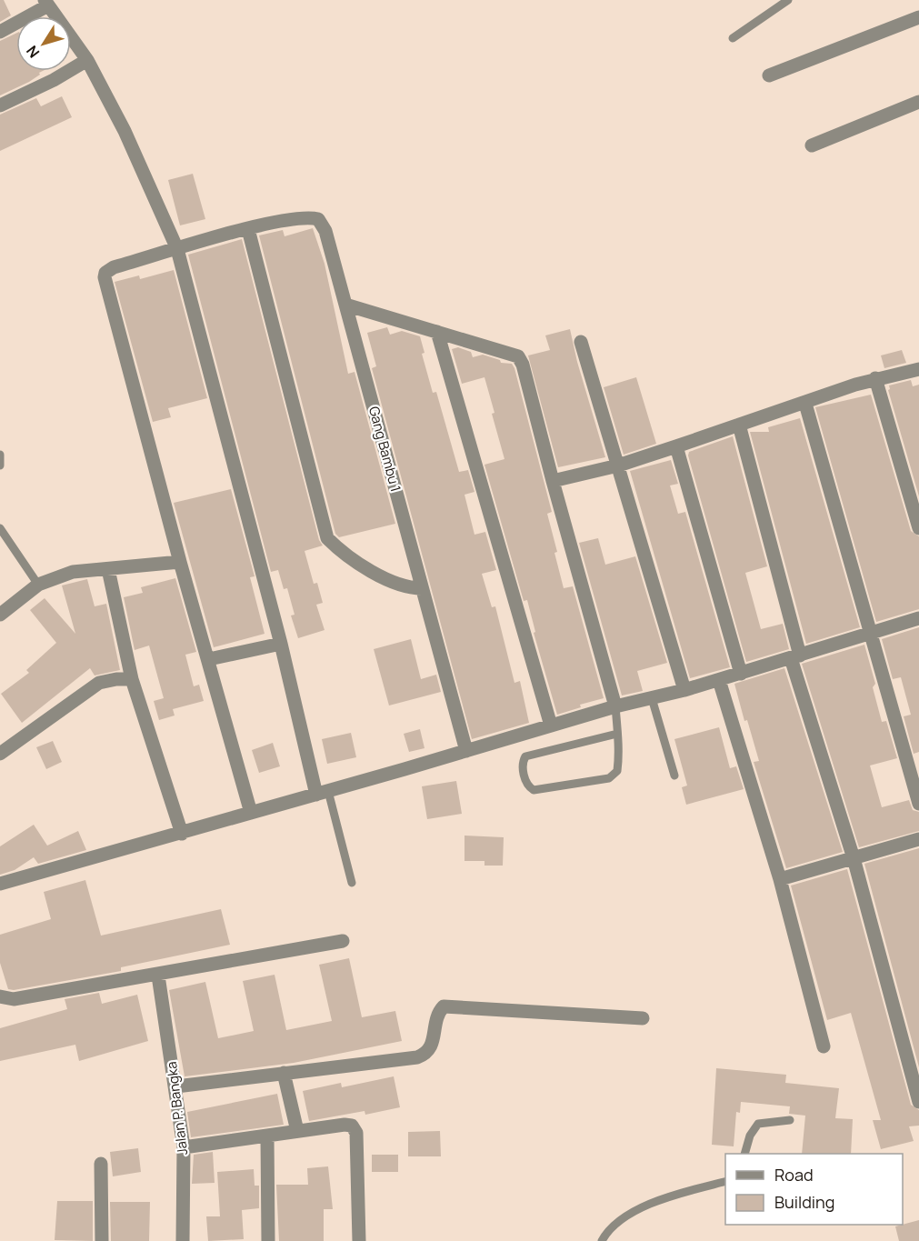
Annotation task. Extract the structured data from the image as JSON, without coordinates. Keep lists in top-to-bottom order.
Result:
{
  "streets": {
    "street": ["Gang Bambu 1", "Jalan P. Bangka"]
  },
  "legend": ["Road", "Building"],
  "north": "bottom left"
}
